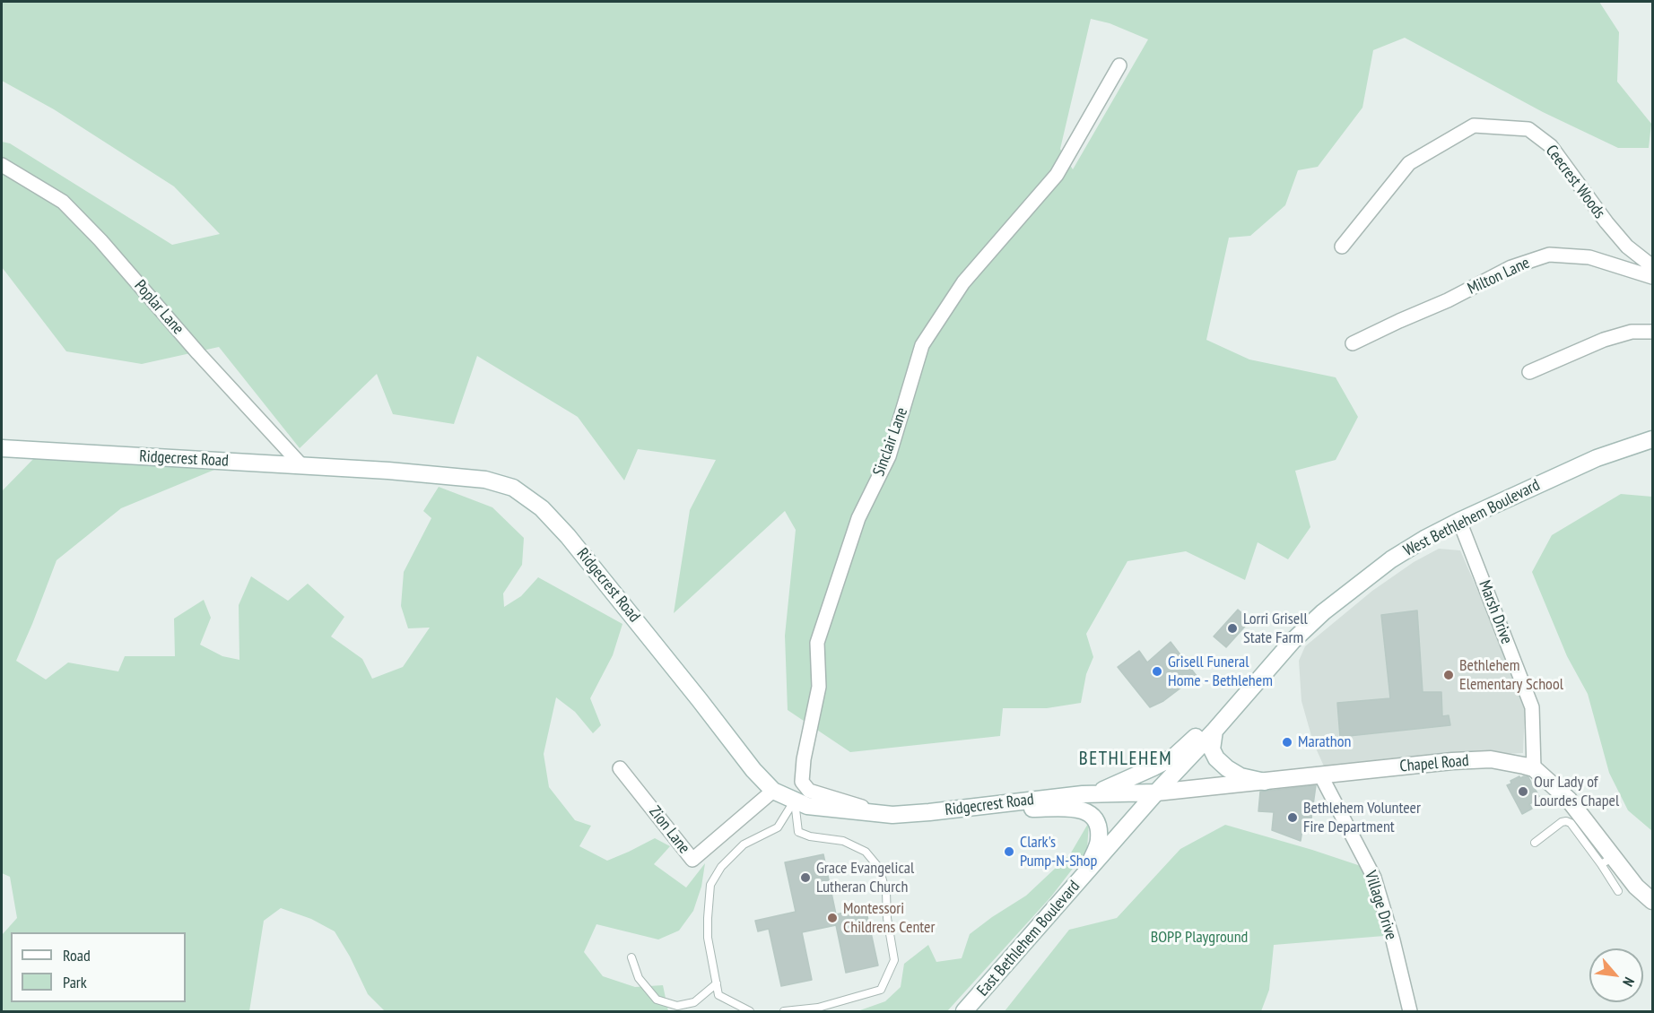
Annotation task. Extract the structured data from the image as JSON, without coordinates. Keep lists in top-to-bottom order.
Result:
{
  "streets": {
    "main road": [
      "Ridgecrest Road",
      "West Bethlehem Boulevard",
      "Chapel Road",
      "East Bethlehem Boulevard"
    ],
    "street": [
      "Ceecrest Woods",
      "Milton Lane",
      "Poplar Lane",
      "Sinclair Lane",
      "Marsh Drive",
      "Zion Lane",
      "Village Drive"
    ]
  },
  "crossings": [
    ["Poplar Lane", "Ridgecrest Road"],
    ["Sinclair Lane", "Ridgecrest Road"],
    ["Ridgecrest Road", "West Bethlehem Boulevard"],
    ["Ridgecrest Road", "Chapel Road"],
    ["Ridgecrest Road", "Zion Lane"],
    ["Ridgecrest Road", "East Bethlehem Boulevard"],
    ["West Bethlehem Boulevard", "Marsh Drive"],
    ["West Bethlehem Boulevard", "Chapel Road"],
    ["West Bethlehem Boulevard", "East Bethlehem Boulevard"],
    ["Marsh Drive", "Chapel Road"],
    ["Chapel Road", "Village Drive"],
    ["Chapel Road", "East Bethlehem Boulevard"]
  ],
  "districts": ["BETHLEHEM"],
  "parks": ["BOPP Playground"],
  "places": [
    "Lorri Grisell State Farm",
    "Grisell Funeral Home - Bethlehem",
    "Bethlehem Elementary School",
    "Marathon",
    "Our Lady of Lourdes Chapel",
    "Bethlehem Volunteer Fire Department",
    "Clark's Pump-N-Shop",
    "Grace Evangelical Lutheran Church",
    "Montessori Childrens Center"
  ],
  "legend": ["Road", "Park"],
  "north": "bottom right"
}
